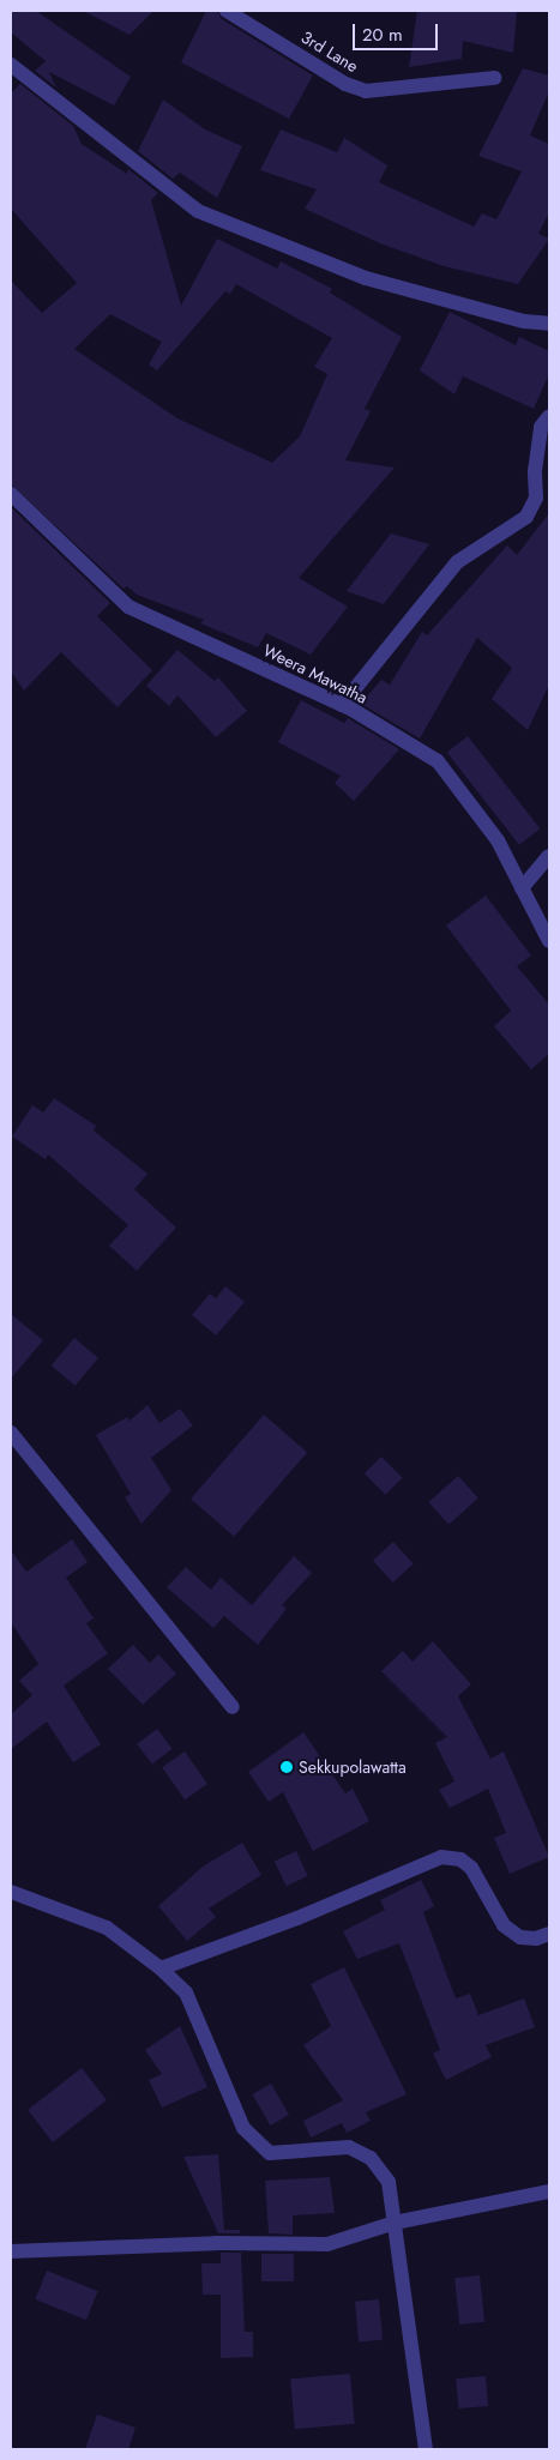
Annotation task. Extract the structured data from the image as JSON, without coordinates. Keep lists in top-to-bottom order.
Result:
{
  "streets": {
    "street": ["3rd Lane", "Weera Mawatha"]
  },
  "places": ["Sekkupolawatta"],
  "scale_bar": "20 m"
}
